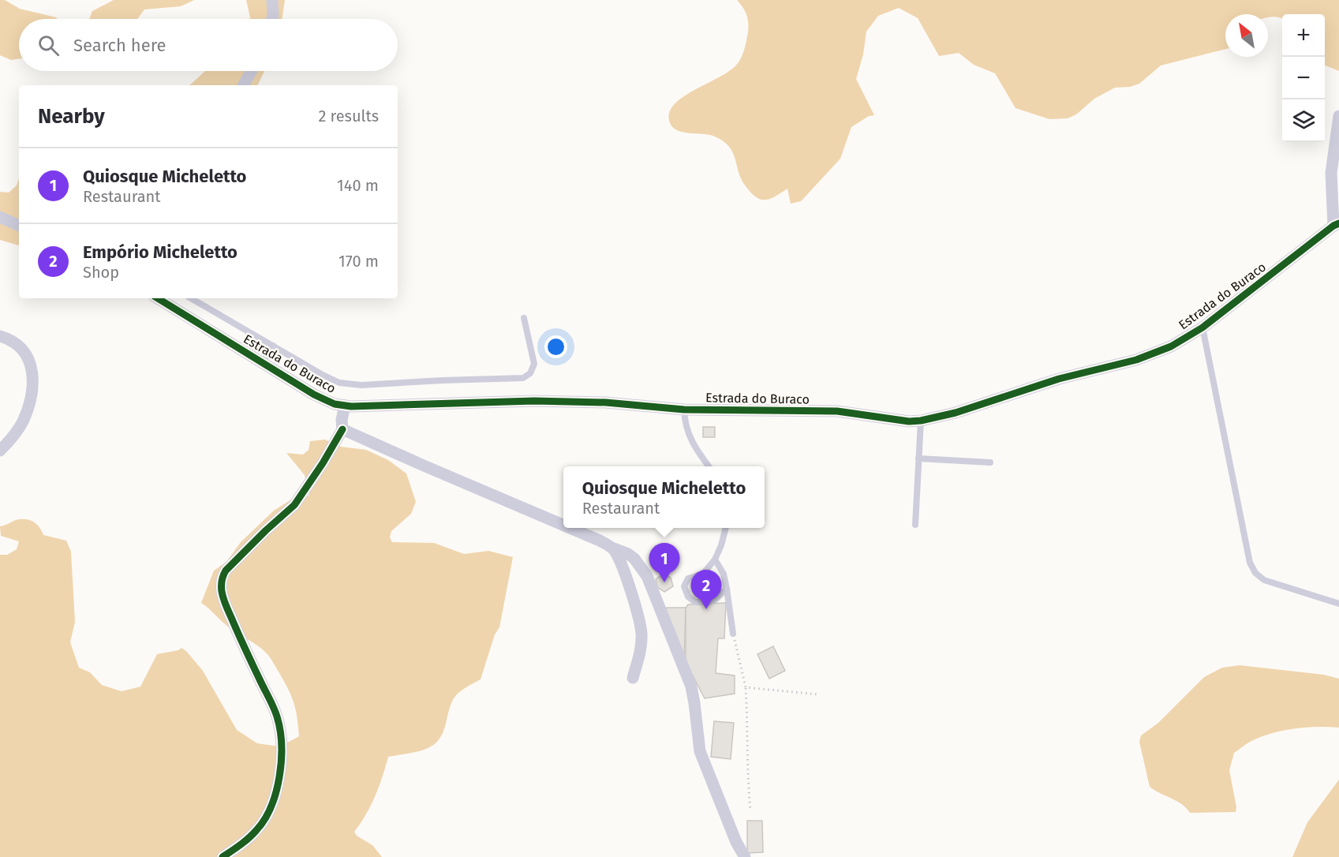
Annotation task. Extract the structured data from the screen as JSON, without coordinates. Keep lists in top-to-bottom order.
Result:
{
  "streets": {
    "street": ["Estrada do Buraco"]
  },
  "north": "top left",
  "page": {
    "map_buttons": ["+", "−"],
    "search": "Search here",
    "heading": ["Nearby", "2 results"],
    "list": [
      {
        "mark": "1",
        "name": "Quiosque Micheletto",
        "note": "Restaurant",
        "value": "140 m"
      },
      {
        "mark": "2",
        "name": "Empório Micheletto",
        "note": "Shop",
        "value": "170 m"
      }
    ],
    "popup": ["Quiosque Micheletto", "Restaurant"],
    "pins": ["1", "2"]
  }
}
